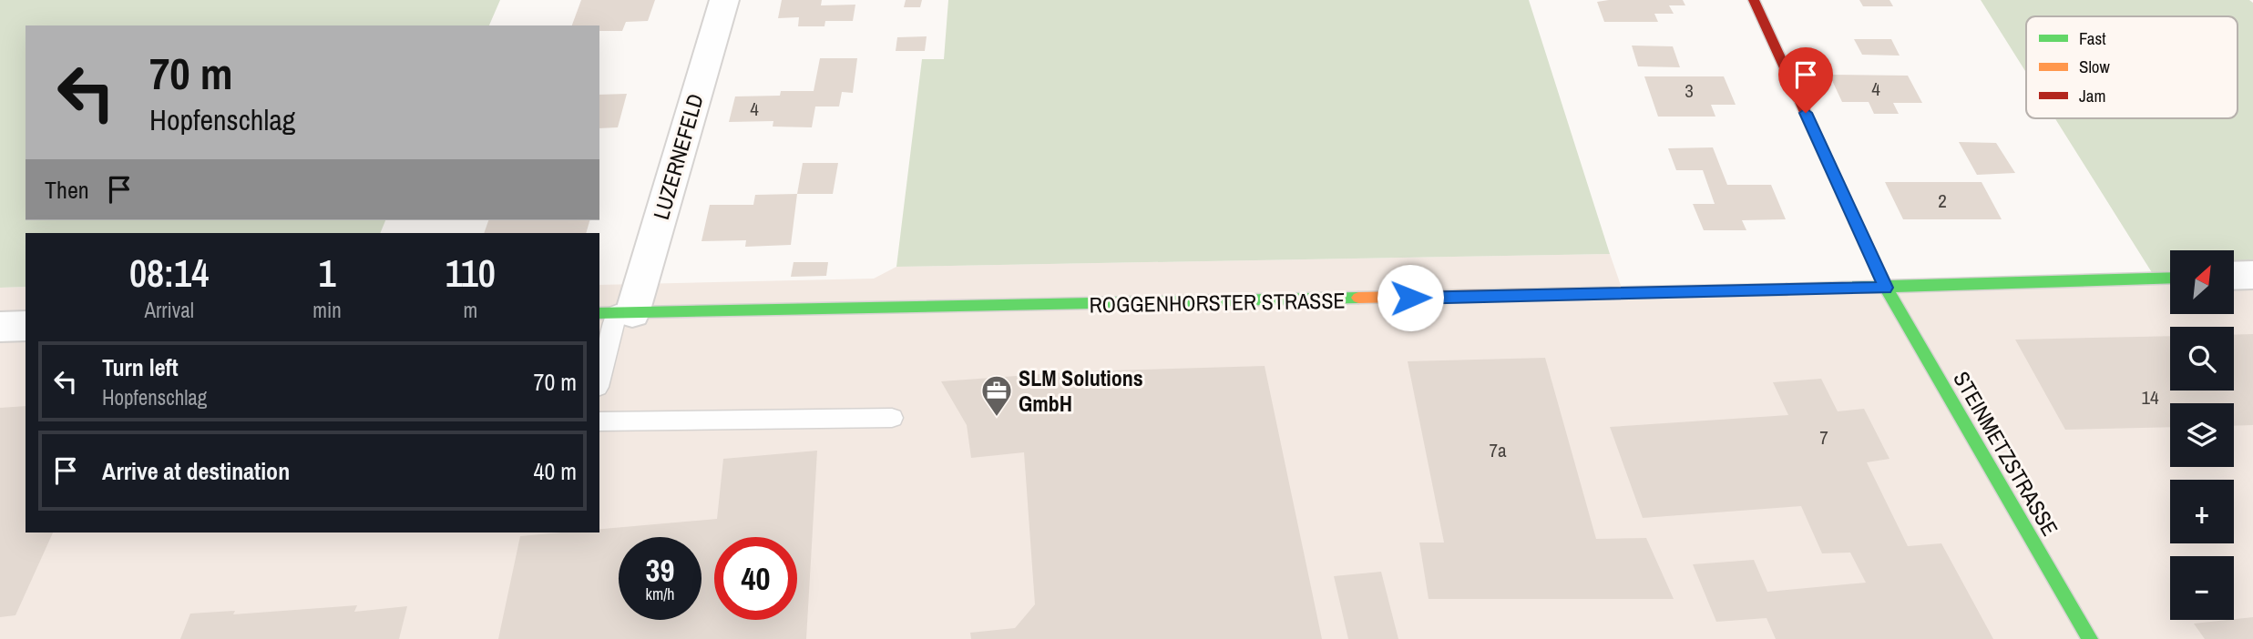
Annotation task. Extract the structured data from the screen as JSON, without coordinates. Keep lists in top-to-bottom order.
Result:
{
  "streets": {
    "street": ["LUZERNEFELD", "ROGGENHORSTER STRASSE", "STEINMETZSTRASSE"]
  },
  "crossings": [
    ["LUZERNEFELD", "ROGGENHORSTER STRASSE"],
    ["ROGGENHORSTER STRASSE", "STEINMETZSTRASSE"]
  ],
  "places": {
    "office": ["SLM Solutions GmbH"]
  },
  "house_numbers": [
    "4",
    "3",
    "4",
    "2",
    "14",
    "7",
    "7a"
  ],
  "legend": ["Fast", "Slow", "Jam"],
  "north": "top right",
  "page": {
    "turn": ["70 m", "Hopfenschlag"],
    "then": "Then",
    "eta": [
      "08:14",
      "Arrival",
      "1",
      "min",
      "110",
      "m"
    ],
    "map_buttons": ["+", "−"],
    "list": [
      {
        "name": "Turn left",
        "note": "Hopfenschlag",
        "value": "70 m"
      },
      {
        "name": "Arrive at destination",
        "value": "40 m"
      }
    ],
    "speed": "39 km/h",
    "limit": "40"
  }
}
